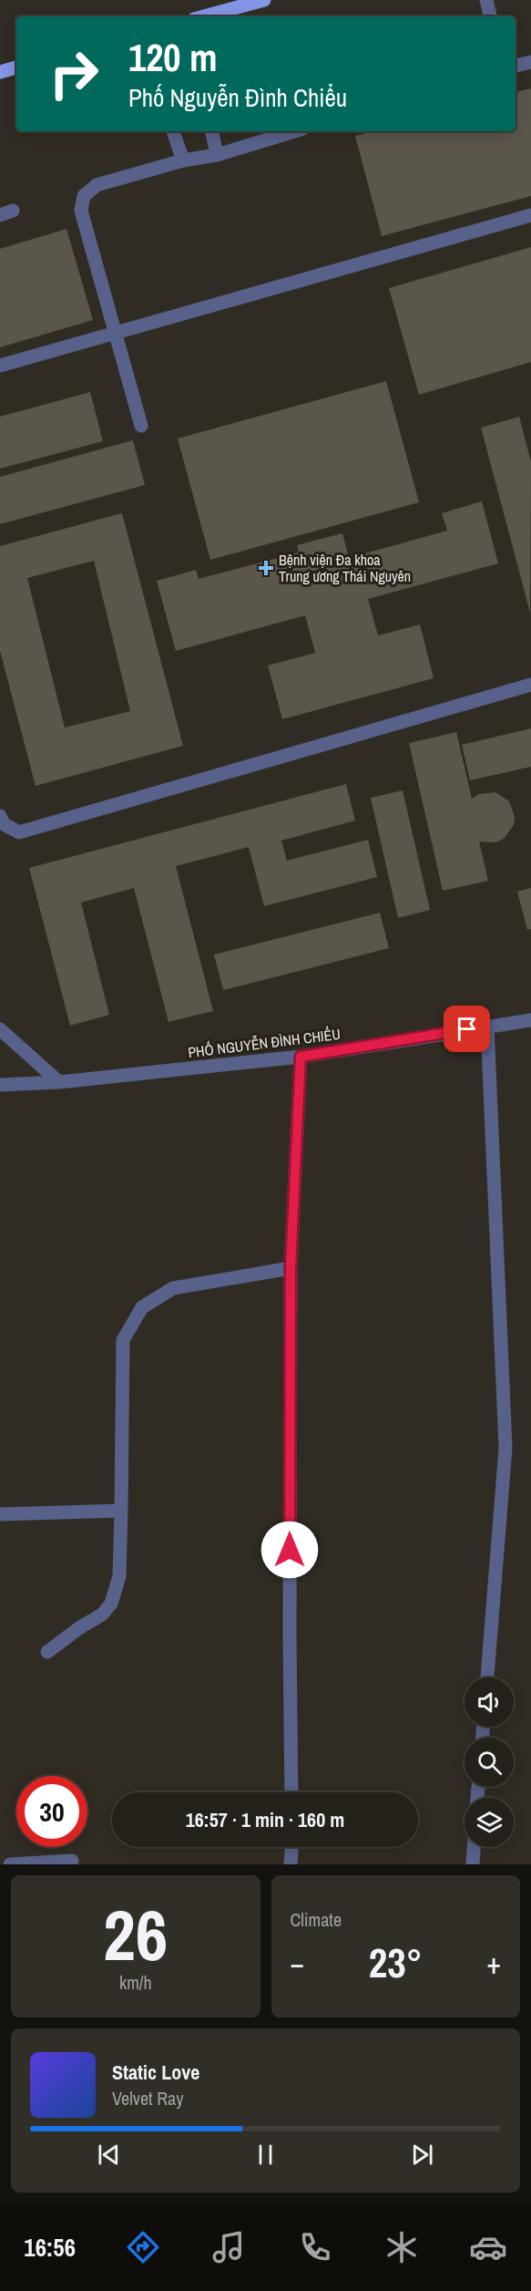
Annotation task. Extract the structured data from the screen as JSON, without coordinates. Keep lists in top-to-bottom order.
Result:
{
  "streets": {
    "street": ["PHỐ NGUYỄN ĐÌNH CHIỂU"]
  },
  "places": {
    "health": ["Bệnh viện Đa khoa Trung ương Thái Nguyên"]
  },
  "page": {
    "turn": ["120 m", "Phố Nguyễn Đình Chiểu"],
    "limit": "30",
    "trip": "16:57 · 1 min · 160 m",
    "tile": [
      ["26", "km/h"],
      "Climate"
    ],
    "heat": ["−", "23°", "+"],
    "song": ["Static Love", "Velvet Ray"],
    "tabs": "16:56"
  }
}
